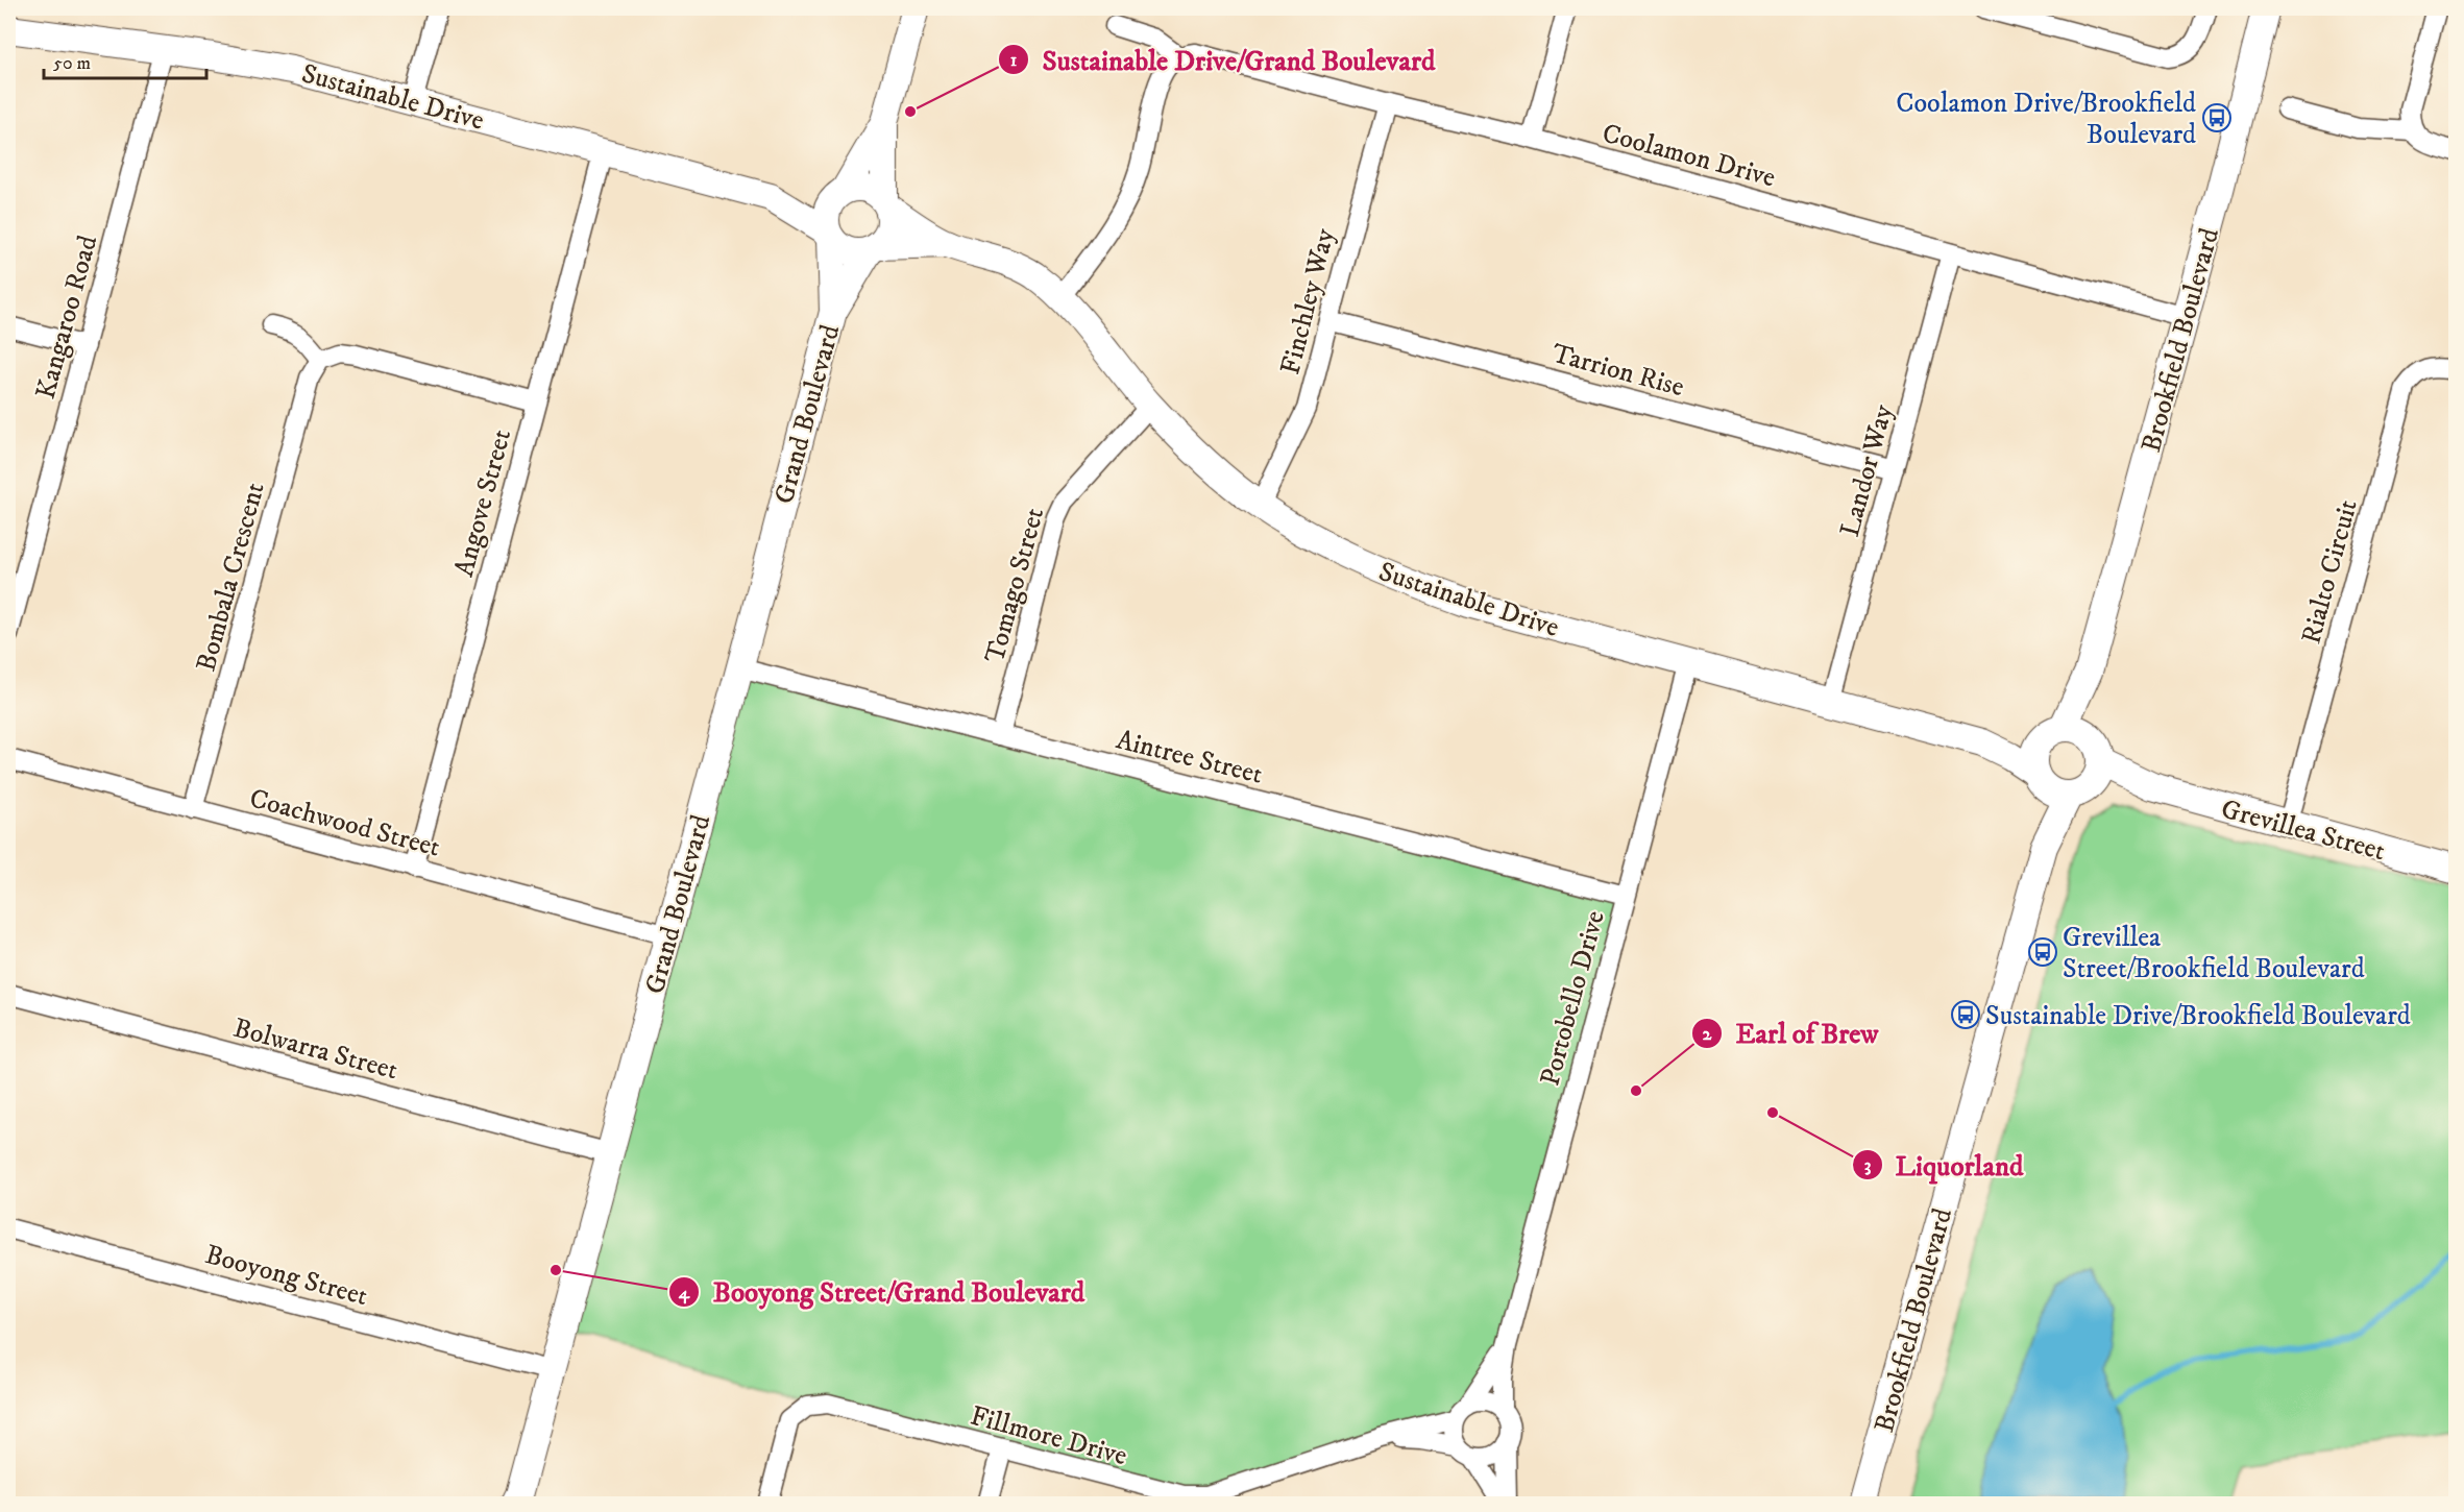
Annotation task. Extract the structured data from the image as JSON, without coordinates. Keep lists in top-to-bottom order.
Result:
{
  "streets": {
    "street": [
      "Sustainable Drive",
      "Coolamon Drive",
      "Finchley Way",
      "Kangaroo Road",
      "Brookfield Boulevard",
      "Tarrion Rise",
      "Grand Boulevard",
      "Landor Way",
      "Angove Street",
      "Rialto Circuit",
      "Bombala Crescent",
      "Tomago Street",
      "Aintree Street",
      "Coachwood Street",
      "Grevillea Street",
      "Portobello Drive",
      "Bolwarra Street",
      "Booyong Street",
      "Fillmore Drive"
    ]
  },
  "crossings": [
    ["Sustainable Drive", "Finchley Way"],
    ["Sustainable Drive", "Kangaroo Road"],
    ["Sustainable Drive", "Brookfield Boulevard"],
    ["Sustainable Drive", "Grand Boulevard"],
    ["Sustainable Drive", "Landor Way"],
    ["Sustainable Drive", "Angove Street"],
    ["Sustainable Drive", "Tomago Street"],
    ["Sustainable Drive", "Grevillea Street"],
    ["Sustainable Drive", "Portobello Drive"],
    ["Coolamon Drive", "Finchley Way"],
    ["Coolamon Drive", "Brookfield Boulevard"],
    ["Coolamon Drive", "Landor Way"],
    ["Finchley Way", "Tarrion Rise"],
    ["Brookfield Boulevard", "Grevillea Street"],
    ["Tarrion Rise", "Landor Way"],
    ["Grand Boulevard", "Aintree Street"],
    ["Grand Boulevard", "Coachwood Street"],
    ["Grand Boulevard", "Bolwarra Street"],
    ["Grand Boulevard", "Booyong Street"],
    ["Angove Street", "Coachwood Street"],
    ["Rialto Circuit", "Grevillea Street"],
    ["Bombala Crescent", "Coachwood Street"],
    ["Tomago Street", "Aintree Street"],
    ["Aintree Street", "Portobello Drive"],
    ["Portobello Drive", "Fillmore Drive"]
  ],
  "places": {
    "other": [
      "Sustainable Drive/Grand Boulevard",
      "Earl of Brew",
      "Liquorland",
      "Booyong Street/Grand Boulevard"
    ],
    "bus stop": ["Coolamon Drive/Brookfield Boulevard", "Grevillea Street/Brookfield Boulevard", "Sustainable Drive/Brookfield Boulevard"]
  },
  "scale_bar": "50 m"
}
